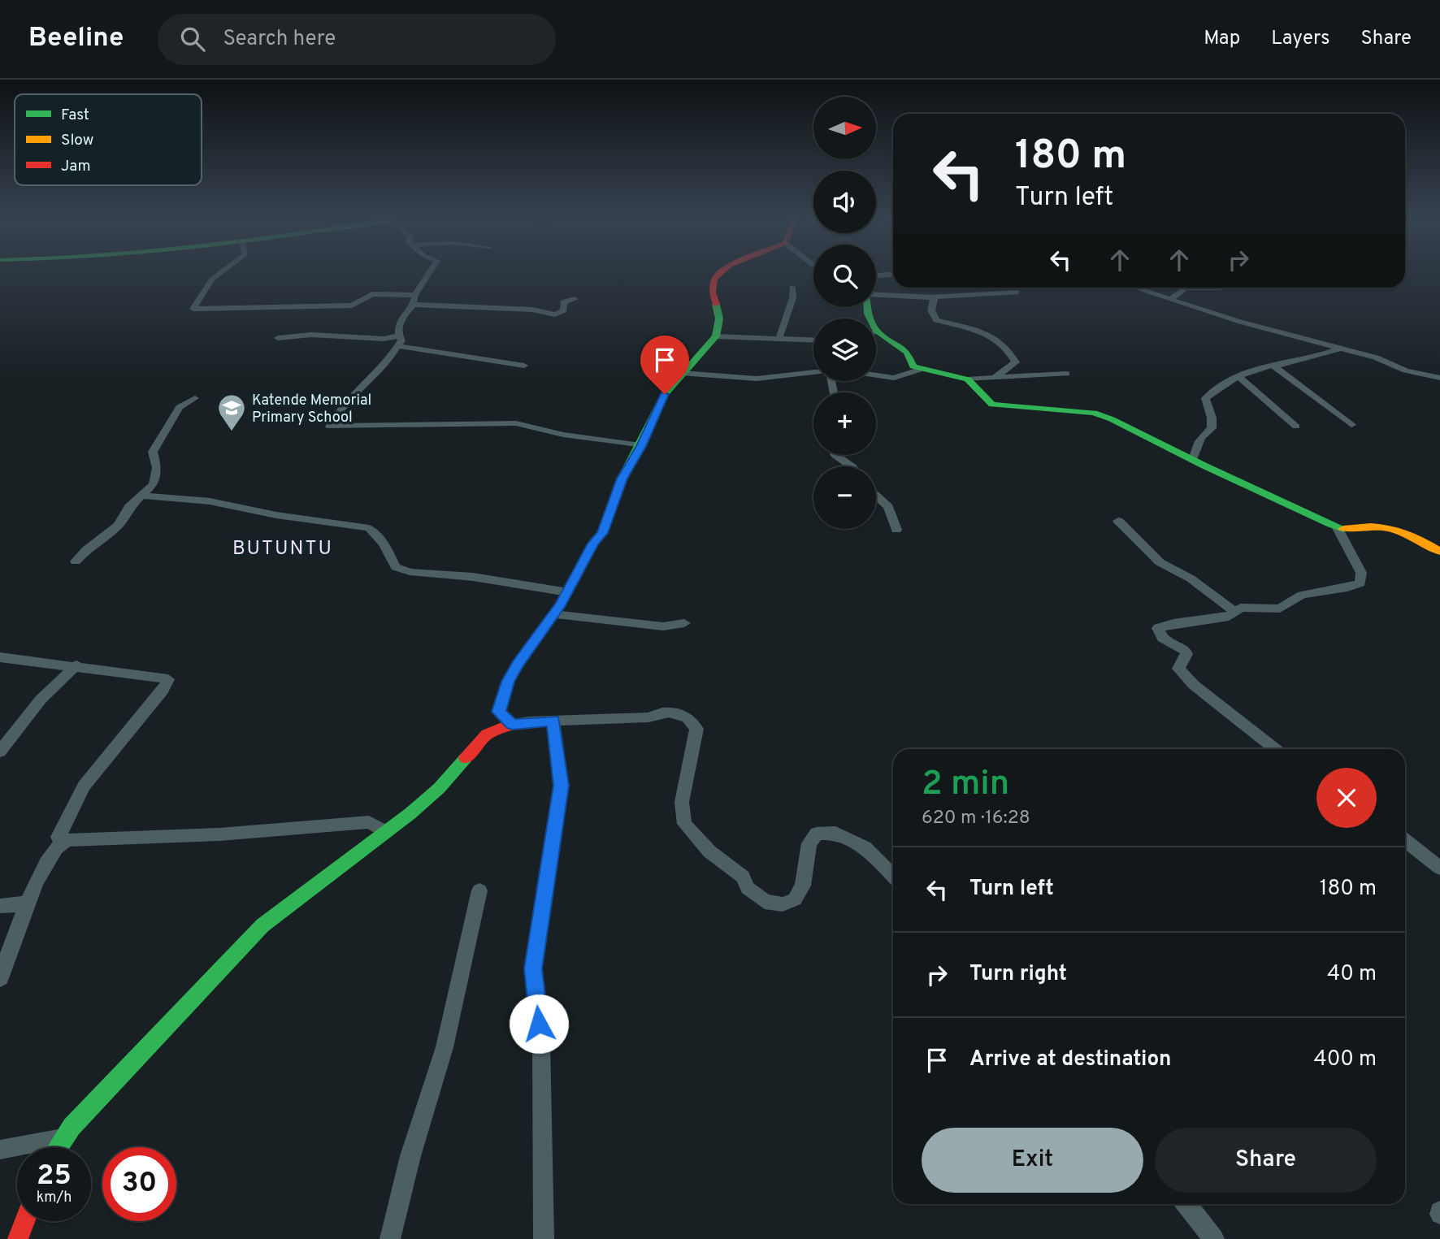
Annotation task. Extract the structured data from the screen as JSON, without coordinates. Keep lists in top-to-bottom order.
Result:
{
  "districts": ["BUTUNTU"],
  "places": {
    "school or university": ["Katende Memorial Primary School"]
  },
  "legend": ["Fast", "Slow", "Jam"],
  "north": "right",
  "page": {
    "header": "Beeline",
    "search": "Search here",
    "nav": ["Map", "Layers", "Share"],
    "map_buttons": ["+", "−"],
    "turn": ["180 m", "Turn left"],
    "heading": ["2 min", "620 m · 16:28"],
    "list": [
      {
        "name": "Turn left",
        "value": "180 m"
      },
      {
        "name": "Turn right",
        "value": "40 m"
      },
      {
        "name": "Arrive at destination",
        "value": "400 m"
      }
    ],
    "buttons": ["Exit", "Share"],
    "speed": "25 km/h",
    "limit": "30"
  }
}
